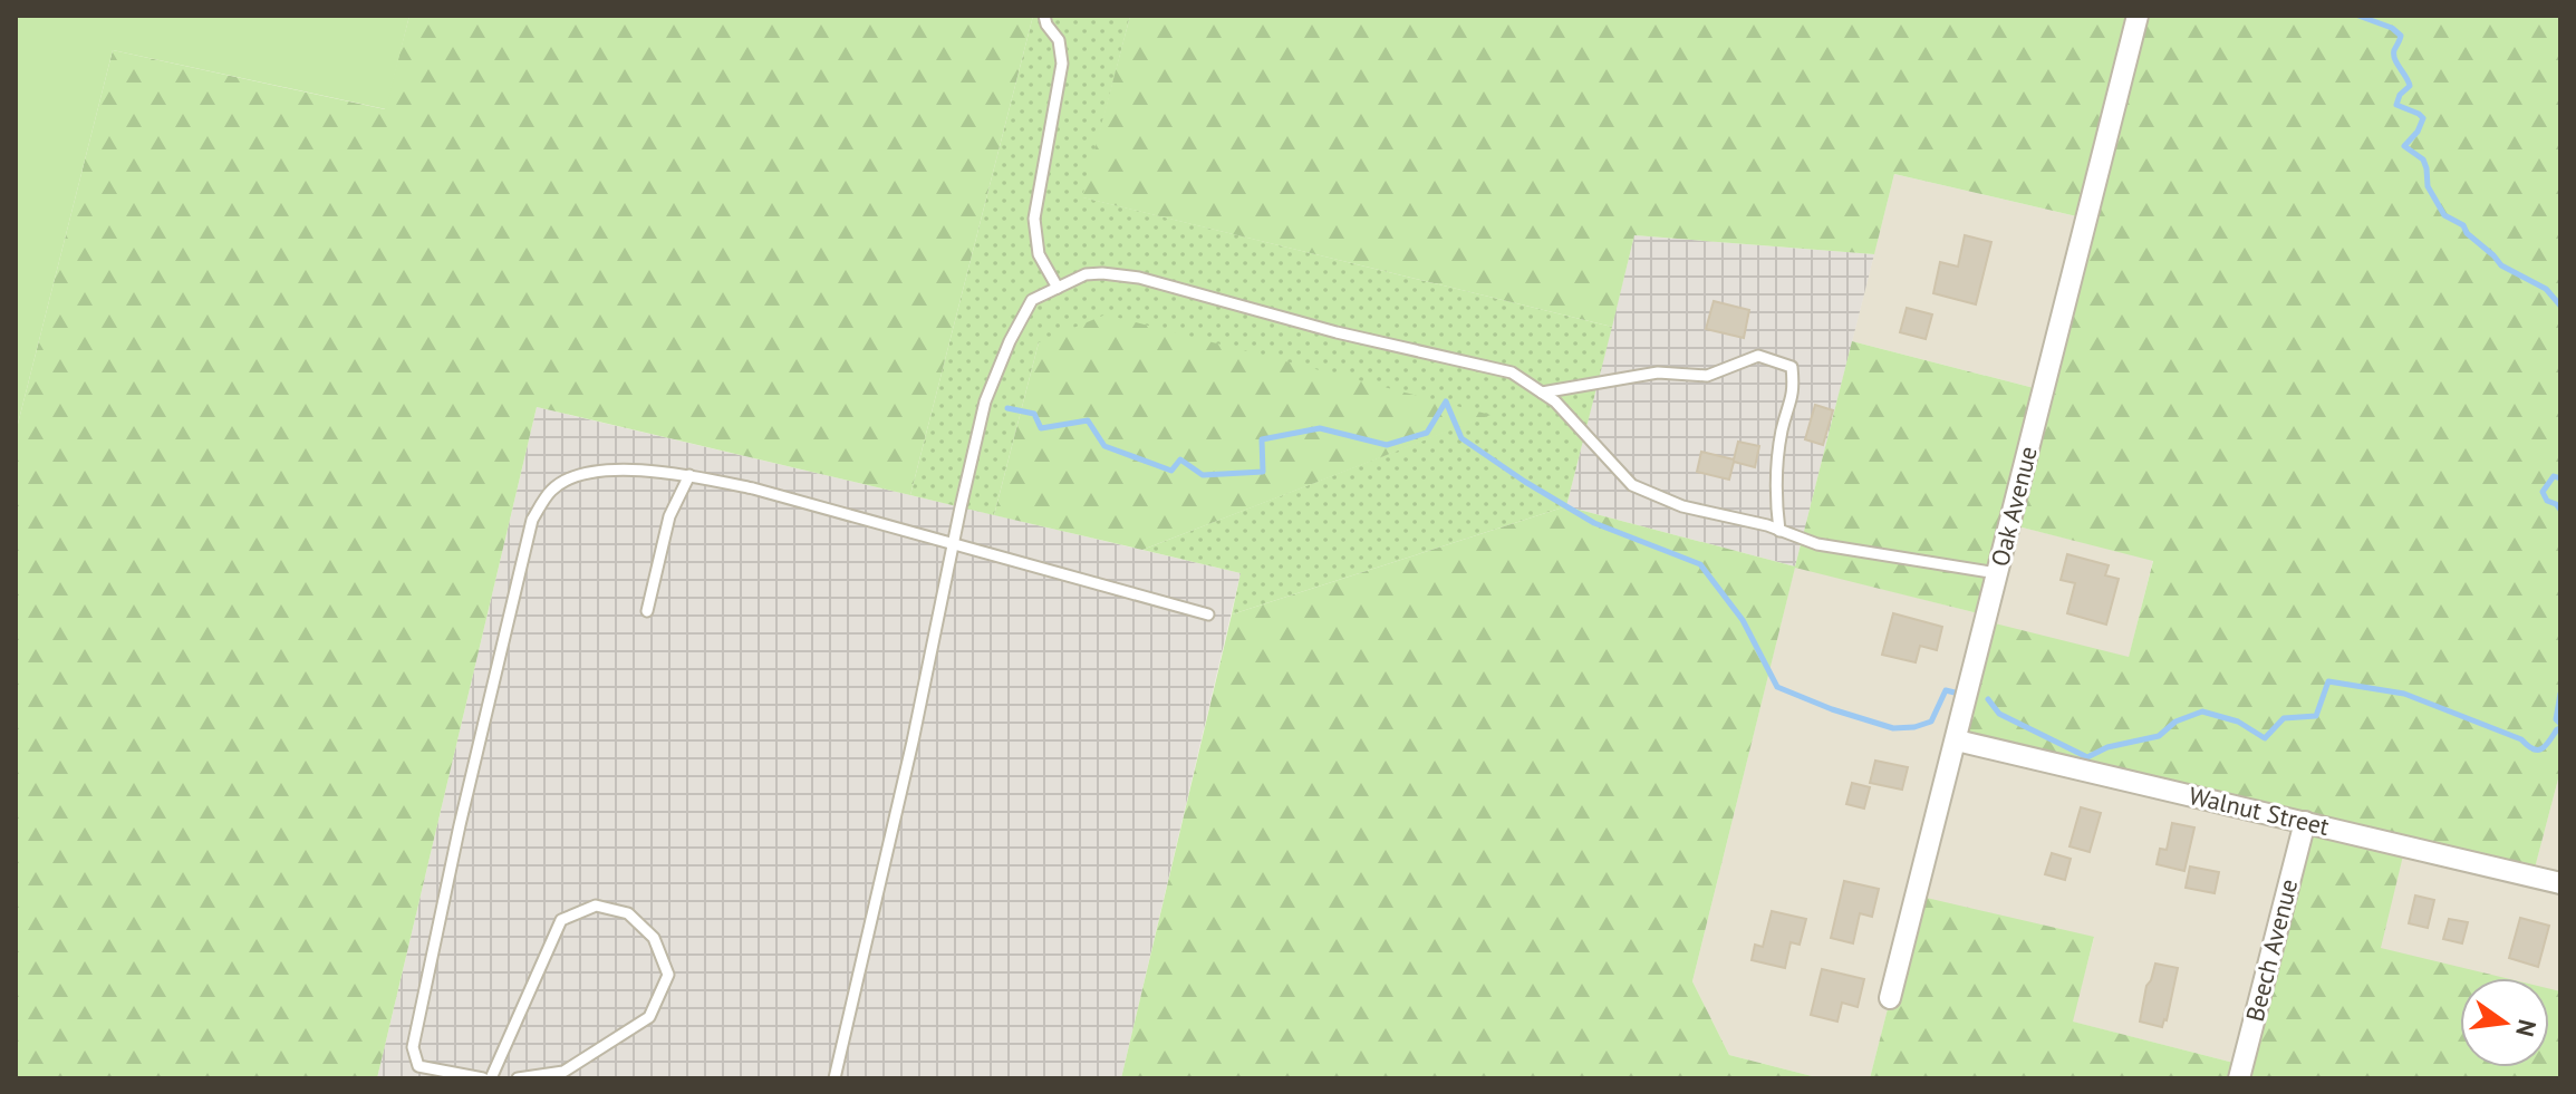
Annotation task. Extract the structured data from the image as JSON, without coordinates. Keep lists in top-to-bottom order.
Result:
{
  "streets": {
    "street": ["Oak Avenue", "Walnut Street", "Beech Avenue"]
  },
  "crossings": [
    ["Oak Avenue", "Walnut Street"],
    ["Walnut Street", "Beech Avenue"]
  ],
  "north": "right"
}
